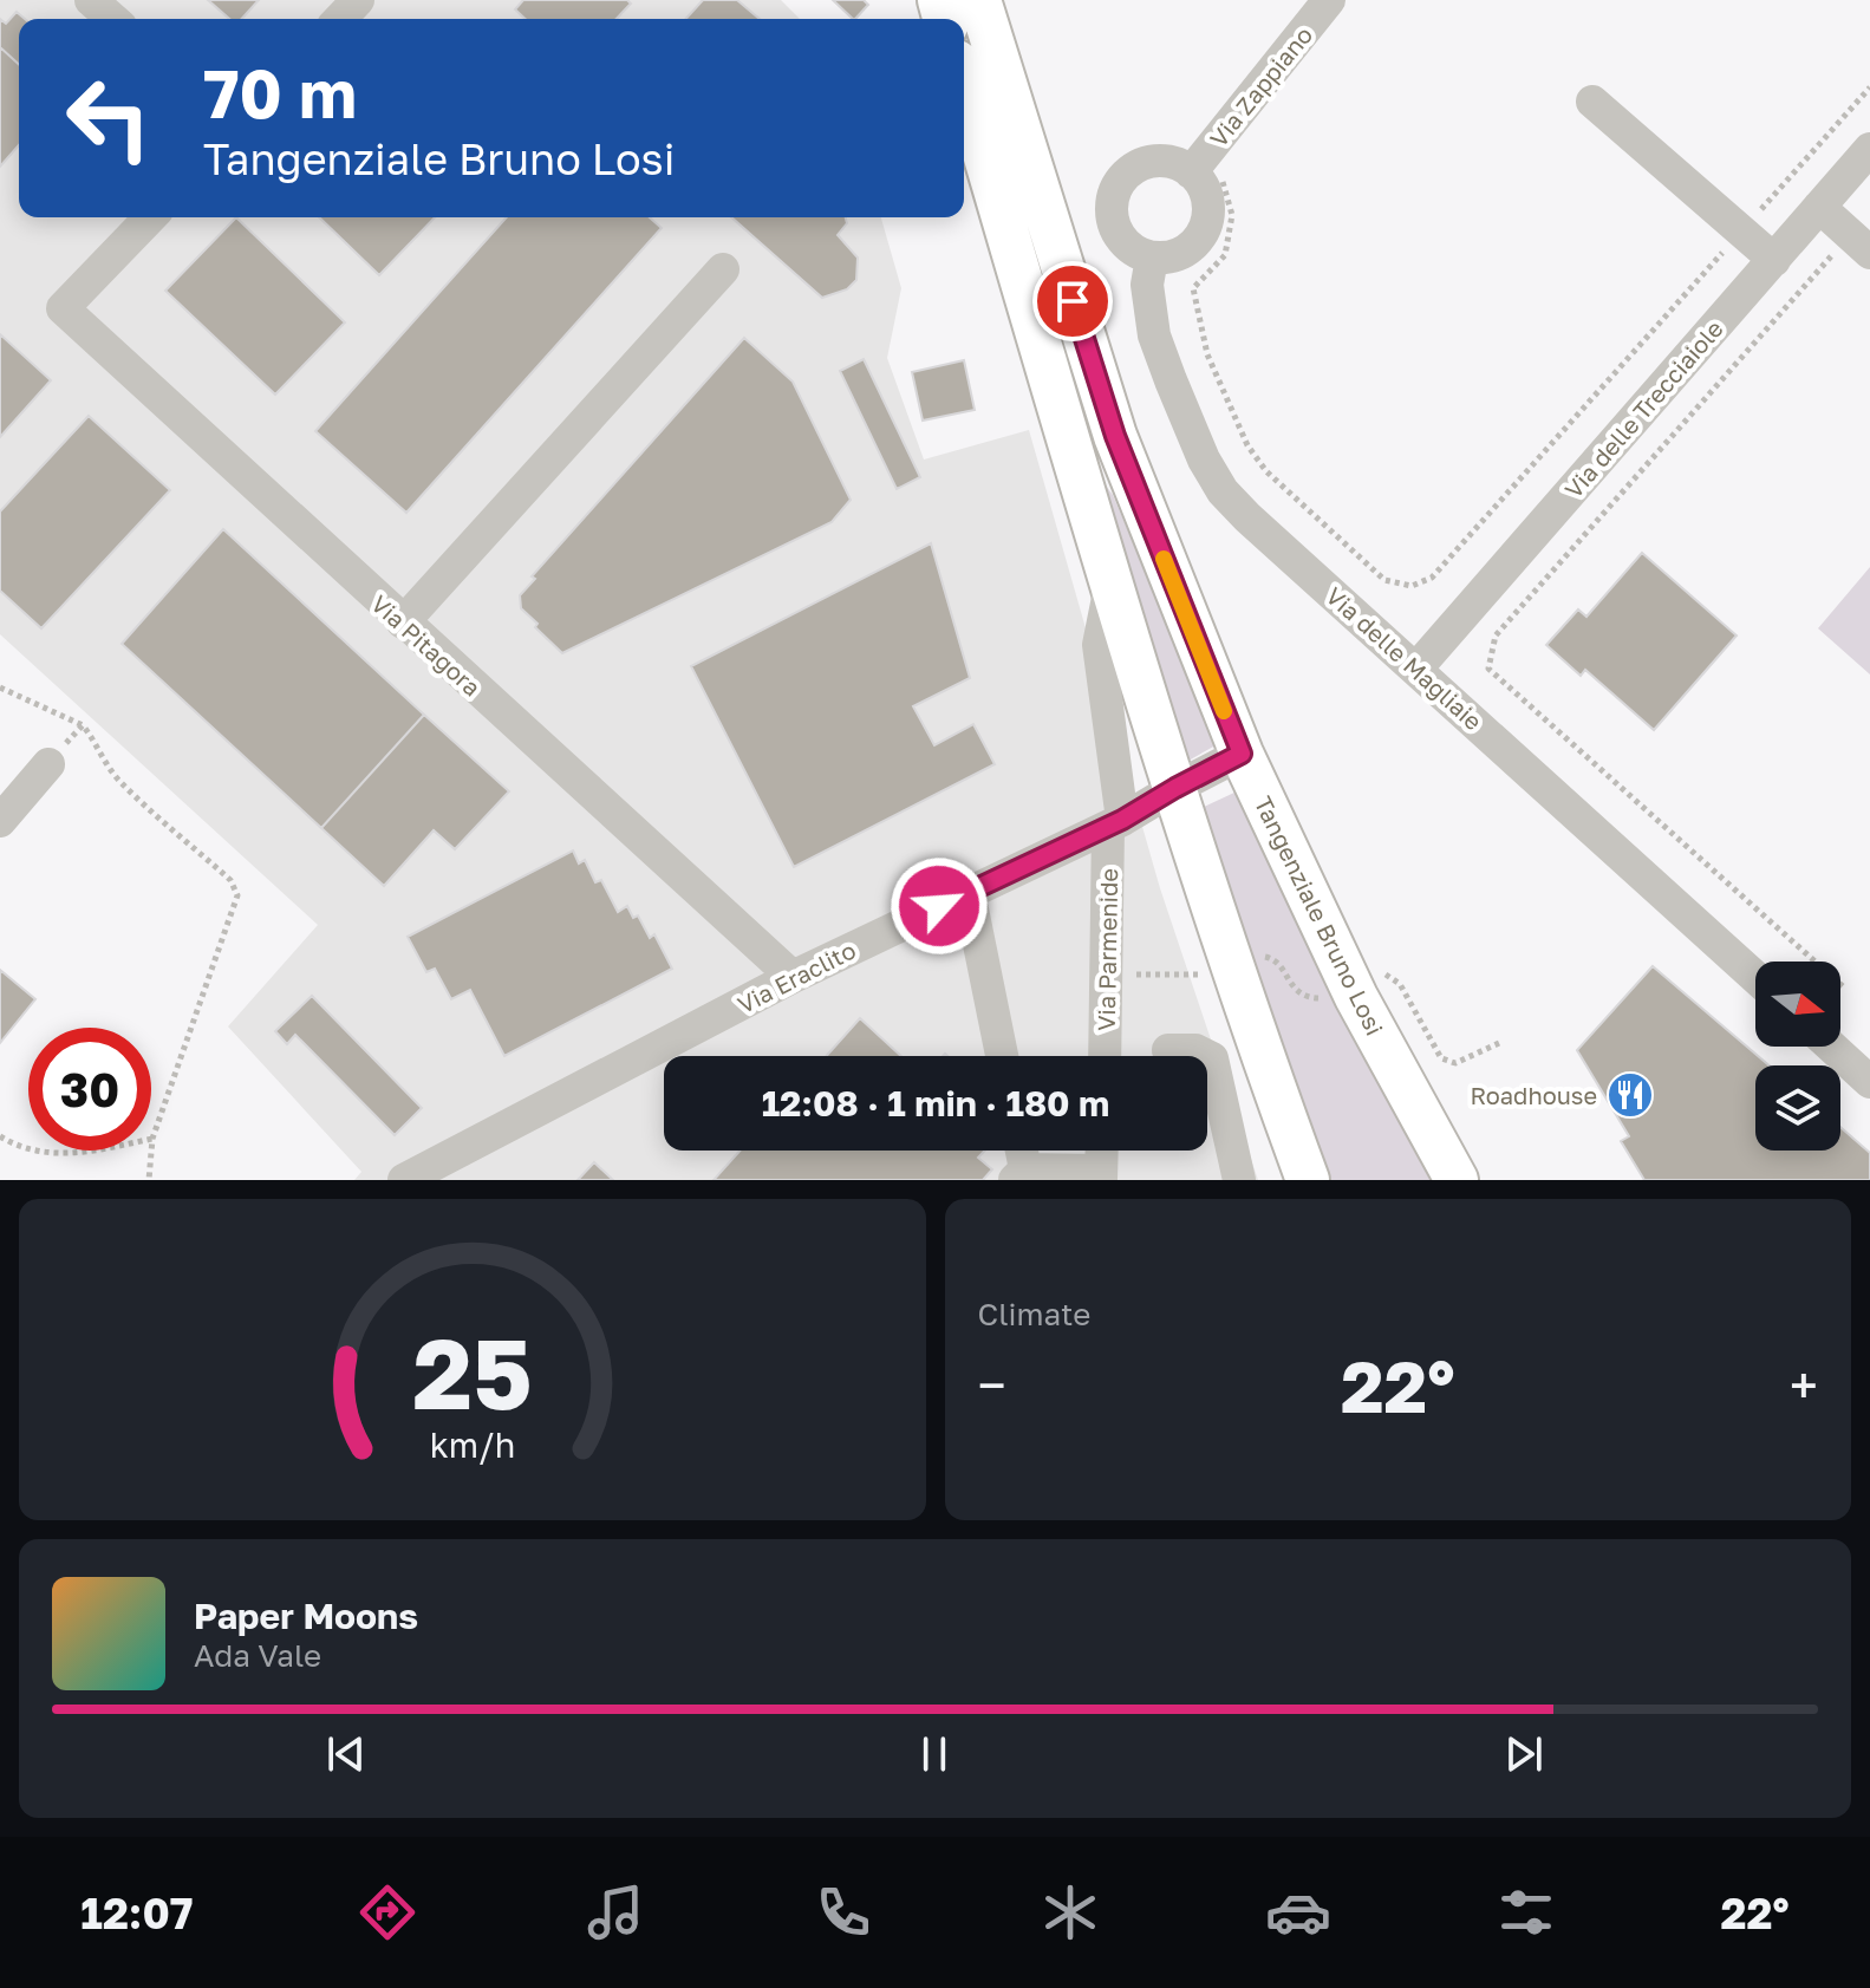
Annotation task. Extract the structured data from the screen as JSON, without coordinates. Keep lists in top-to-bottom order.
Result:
{
  "streets": {
    "main road": ["Tangenziale Bruno Losi"],
    "street": [
      "Via Zappiano",
      "Via delle Trecciaiole",
      "Via Pitagora",
      "Via delle Magliaie",
      "Via Parmenide",
      "Via Eraclito"
    ]
  },
  "crossings": [
    ["Via Zappiano", "Via delle Magliaie"],
    ["Via delle Trecciaiole", "Via delle Magliaie"],
    ["Via Pitagora", "Via Eraclito"],
    ["Tangenziale Bruno Losi", "Via Eraclito"],
    ["Via Parmenide", "Via Eraclito"]
  ],
  "places": {
    "restaurant": ["Roadhouse"]
  },
  "north": "right",
  "page": {
    "turn": ["70 m", "Tangenziale Bruno Losi"],
    "limit": "30",
    "trip": "12:08 · 1 min · 180 m",
    "tile": "Climate",
    "heat": ["−", "22°", "+"],
    "song": ["Paper Moons", "Ada Vale"],
    "tabs": ["12:07", "22°"],
    "gauge": ["25", "km/h"]
  }
}
